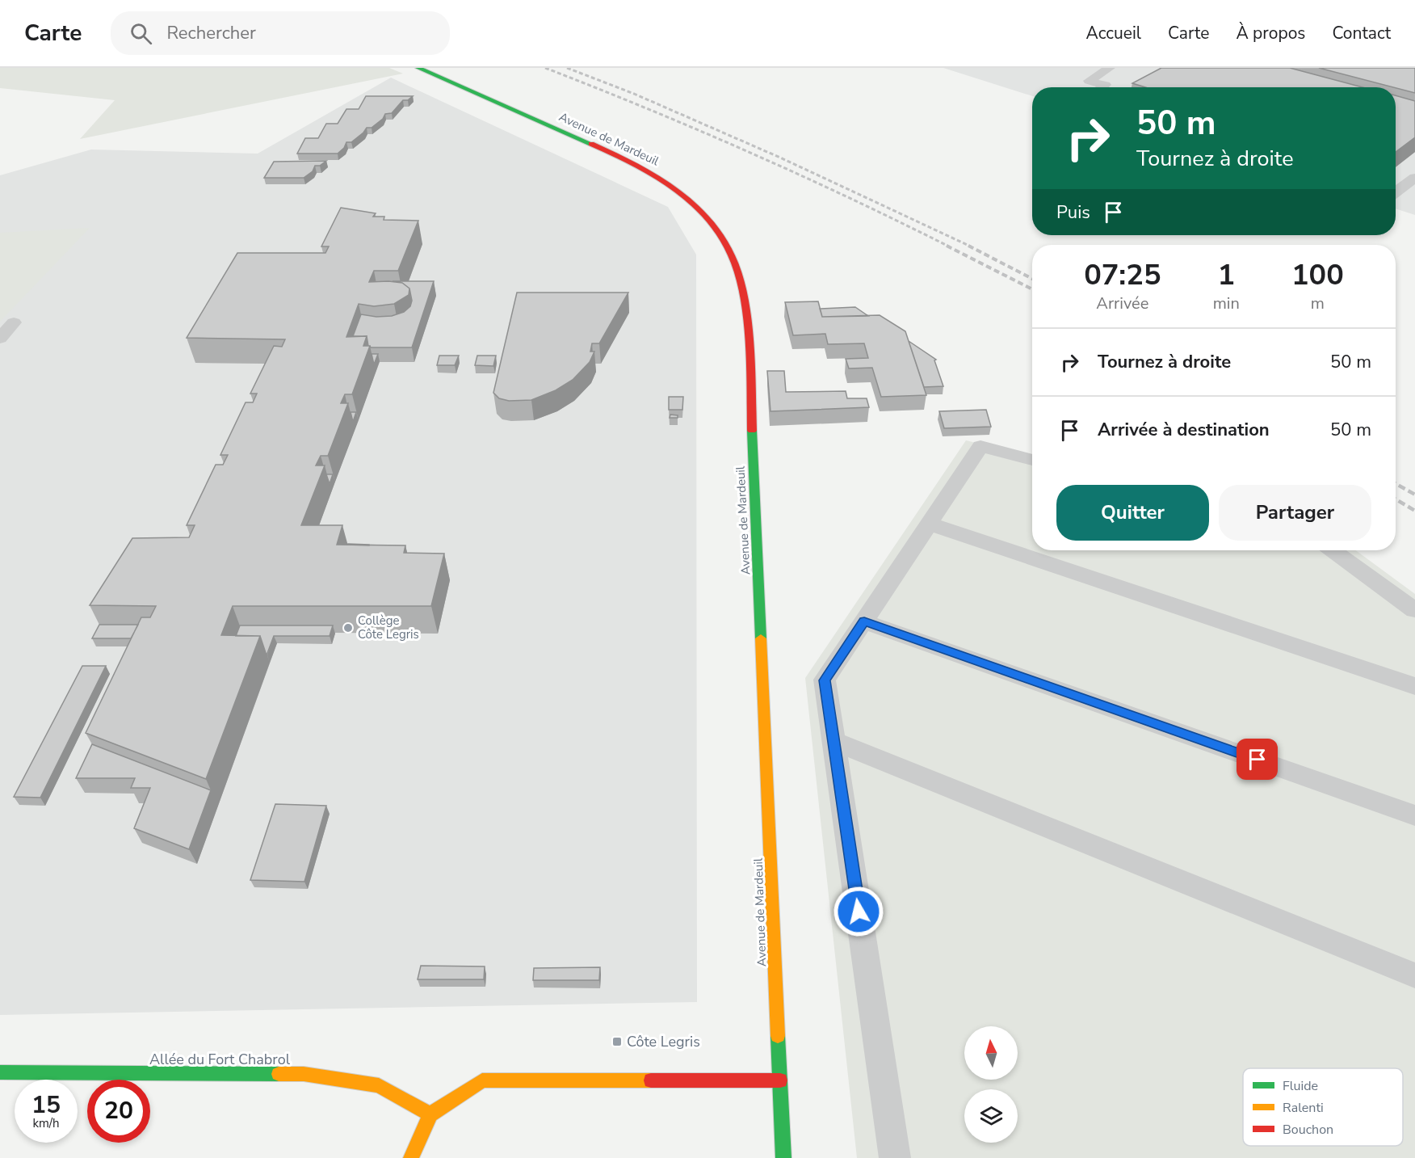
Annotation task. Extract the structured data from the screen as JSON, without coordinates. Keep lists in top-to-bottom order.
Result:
{
  "streets": {
    "street": ["Avenue de Mardeuil", "Allée du Fort Chabrol"]
  },
  "places": {
    "other": ["Collège Côte Legris"],
    "transit": ["Côte Legris"]
  },
  "legend": ["Fluide", "Ralenti", "Bouchon"],
  "north": "top",
  "page": {
    "header": "Carte",
    "search": "Rechercher",
    "nav": [
      "Accueil",
      "Carte",
      "À propos",
      "Contact"
    ],
    "turn": ["50 m", "Tournez à droite"],
    "then": "Puis",
    "eta": [
      "07:25",
      "Arrivée",
      "1",
      "min",
      "100",
      "m"
    ],
    "list": [
      {
        "name": "Tournez à droite",
        "value": "50 m"
      },
      {
        "name": "Arrivée à destination",
        "value": "50 m"
      }
    ],
    "buttons": ["Quitter", "Partager"],
    "speed": "15 km/h",
    "limit": "20"
  }
}
